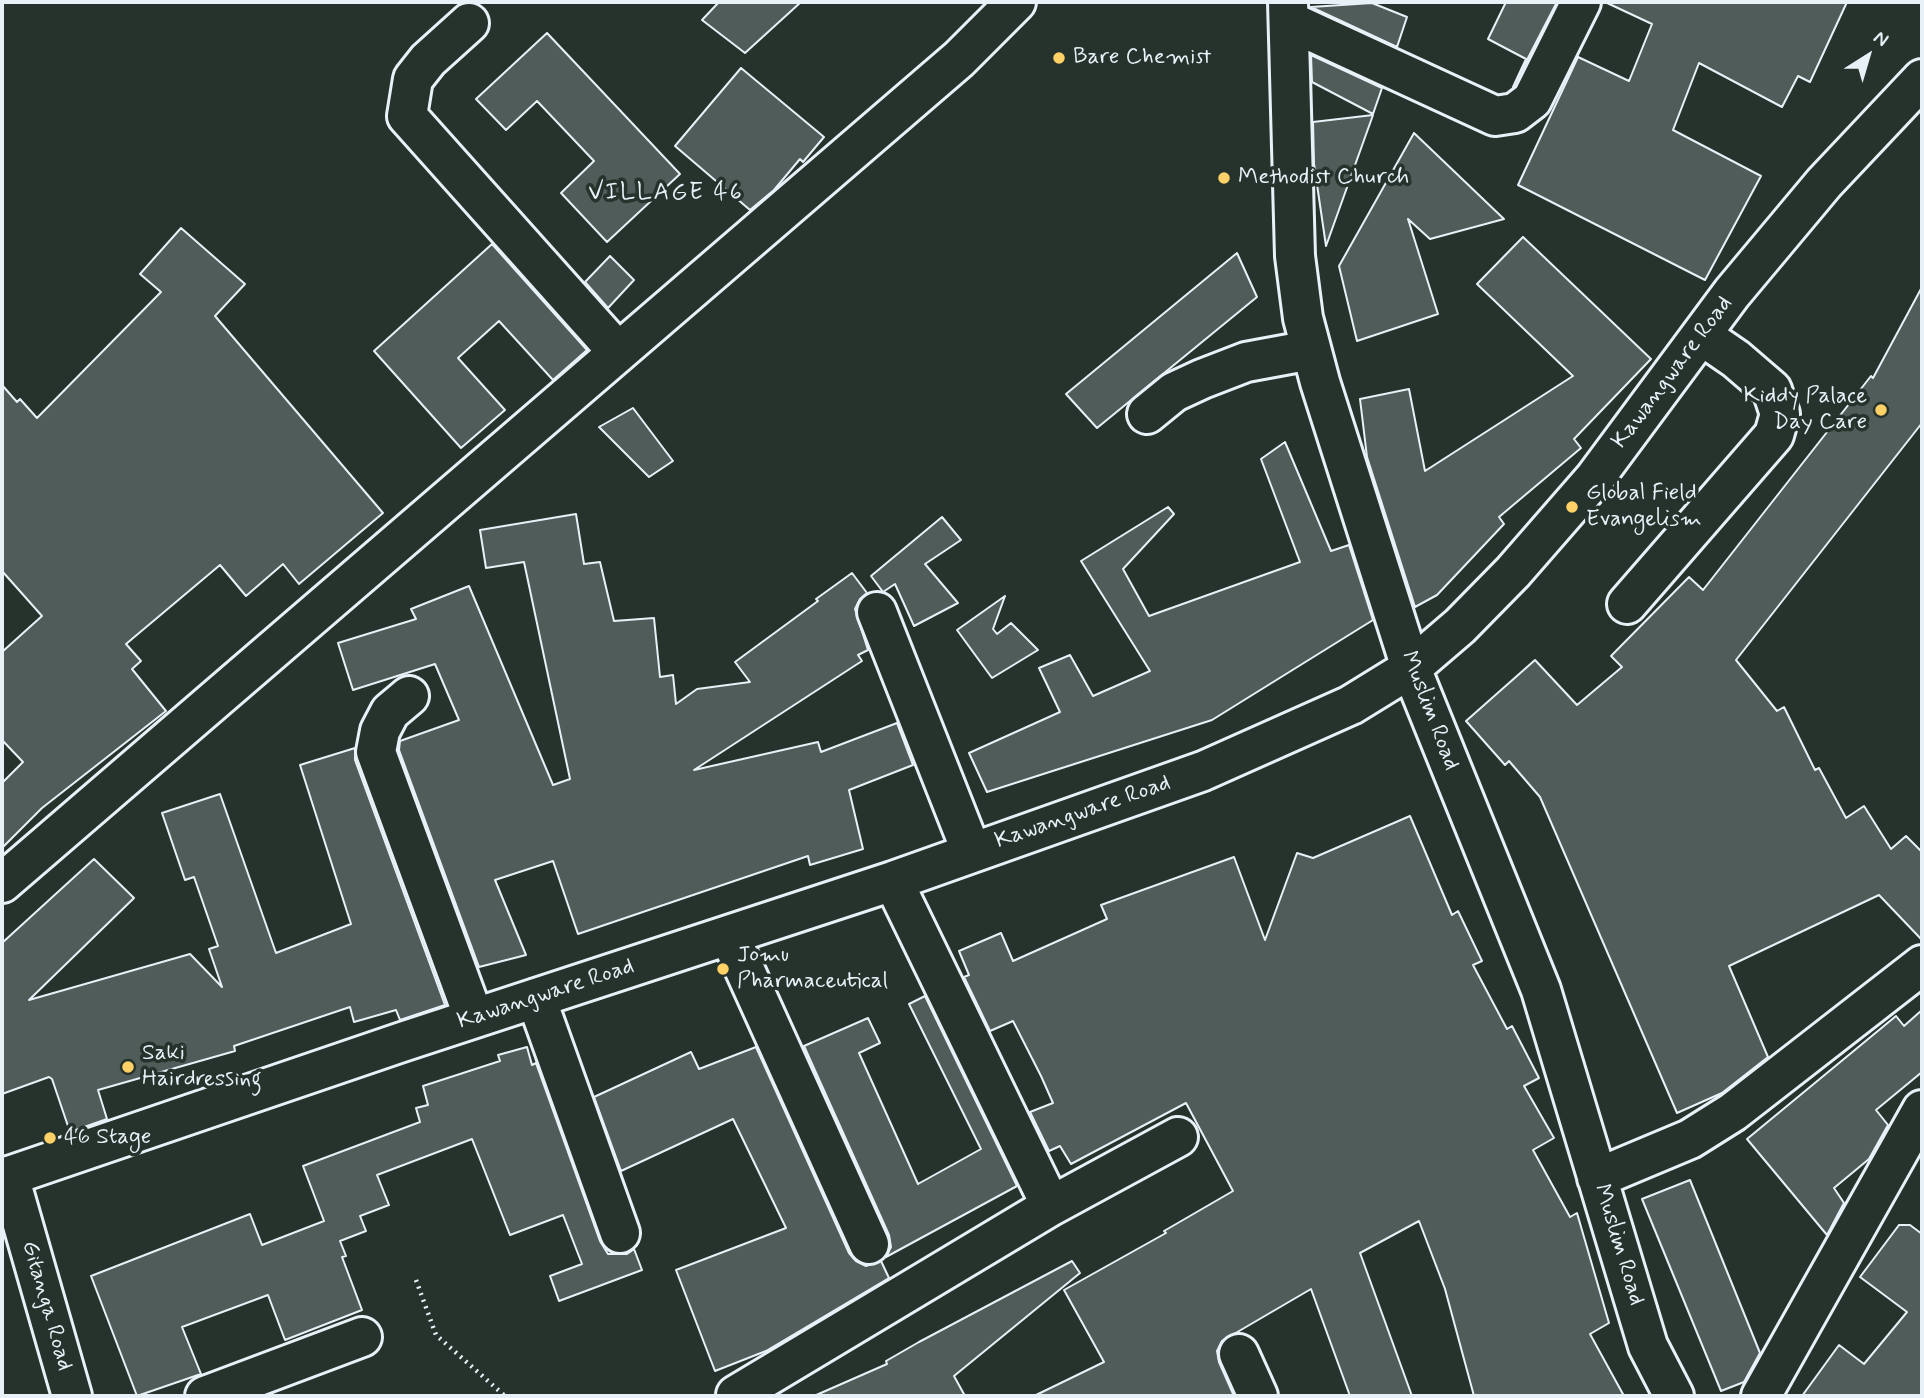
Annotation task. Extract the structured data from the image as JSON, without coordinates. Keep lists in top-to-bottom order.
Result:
{
  "streets": {
    "street": ["Kawangware Road", "Muslim Road", "Gitanga Road"]
  },
  "crossings": [
    ["Kawangware Road", "Muslim Road"],
    ["Kawangware Road", "Gitanga Road"]
  ],
  "districts": ["VILLAGE 46"],
  "places": [
    "Bare Chemist",
    "Methodist Church",
    "Kiddy Palace Day Care",
    "Global Field Evangelism",
    "Jomu Pharmaceutical",
    "Saki Hairdressing",
    "46 Stage"
  ],
  "north": "top right"
}
